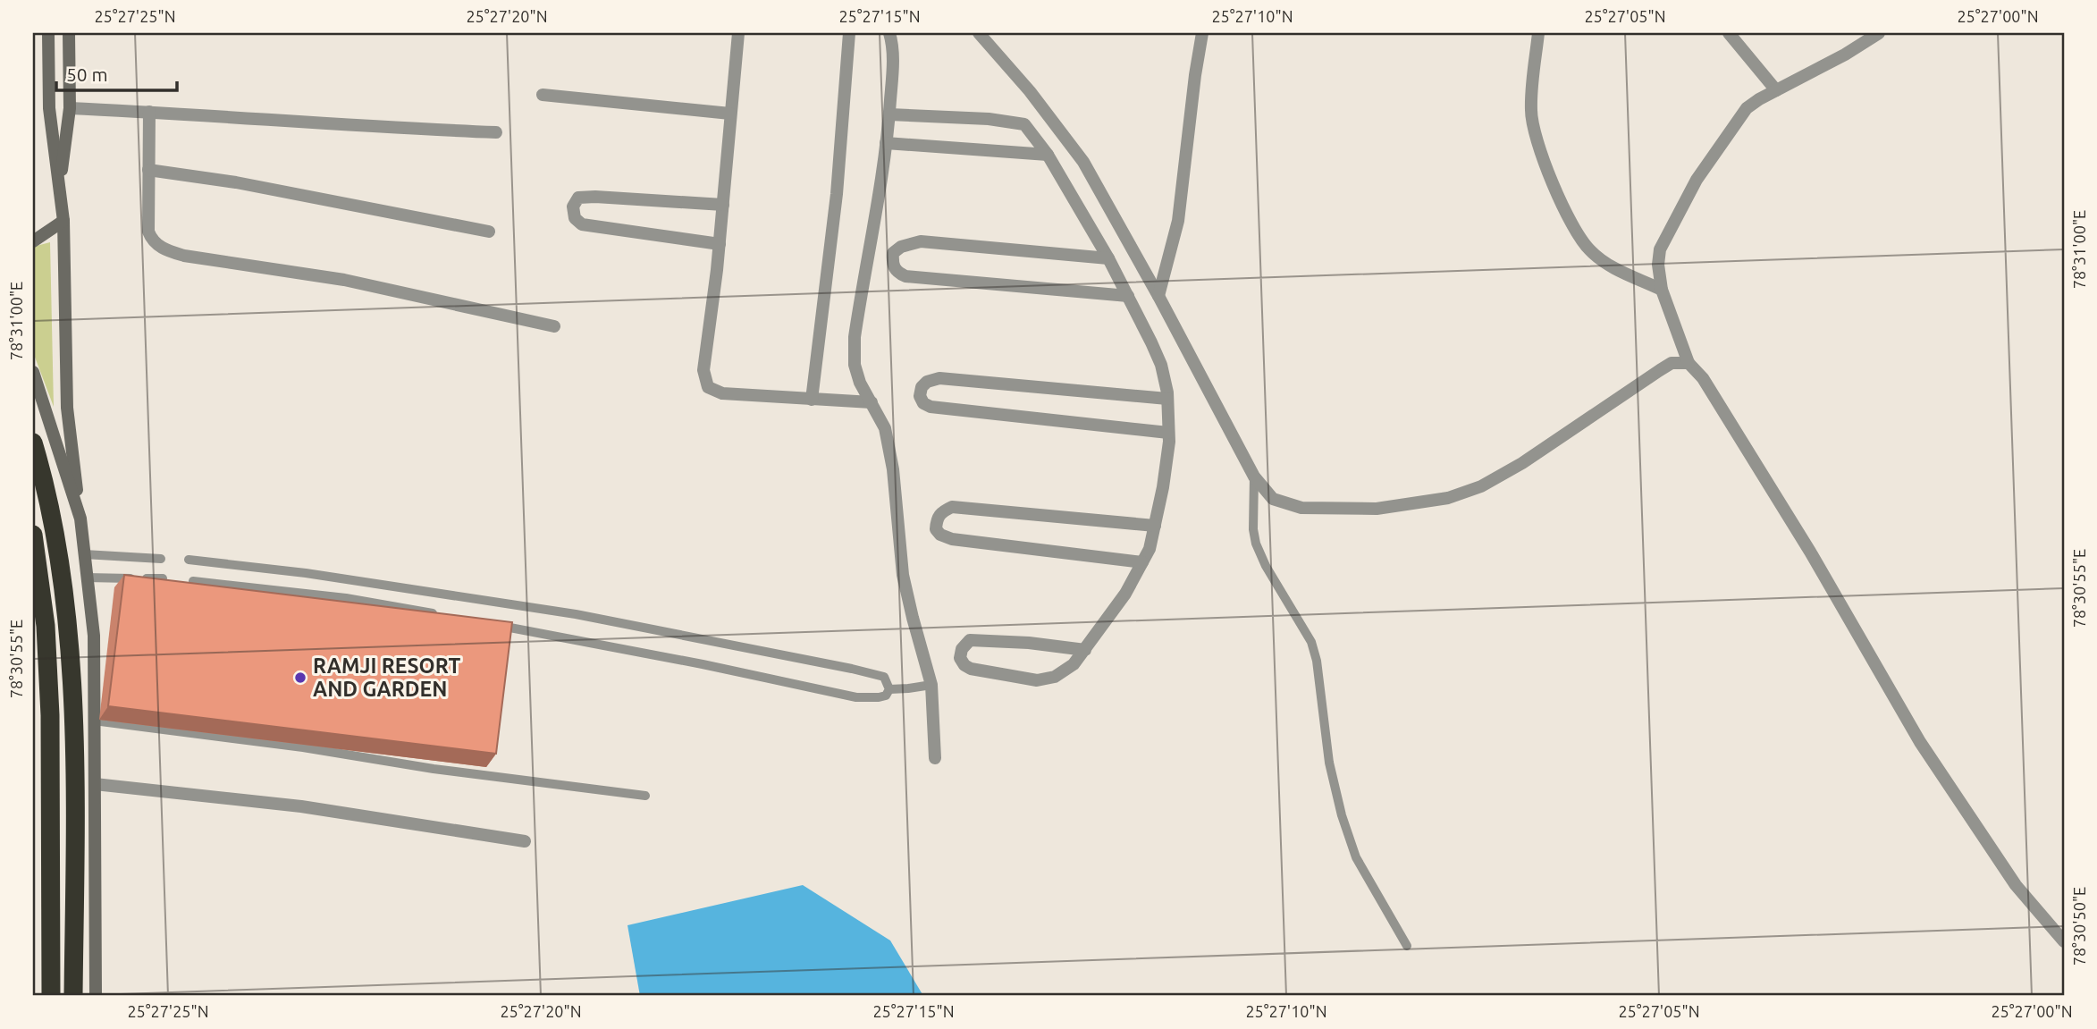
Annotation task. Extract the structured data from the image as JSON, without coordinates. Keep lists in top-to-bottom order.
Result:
{
  "places": ["RAMJI RESORT AND GARDEN"],
  "scale_bar": "50 m",
  "coordinates": [
    "25°27'25\"N",
    "25°27'20\"N",
    "25°27'15\"N",
    "25°27'10\"N",
    "25°27'05\"N",
    "25°27'00\"N",
    "78°31'00\"E",
    "78°30'55\"E",
    "78°30'50\"E"
  ]
}
